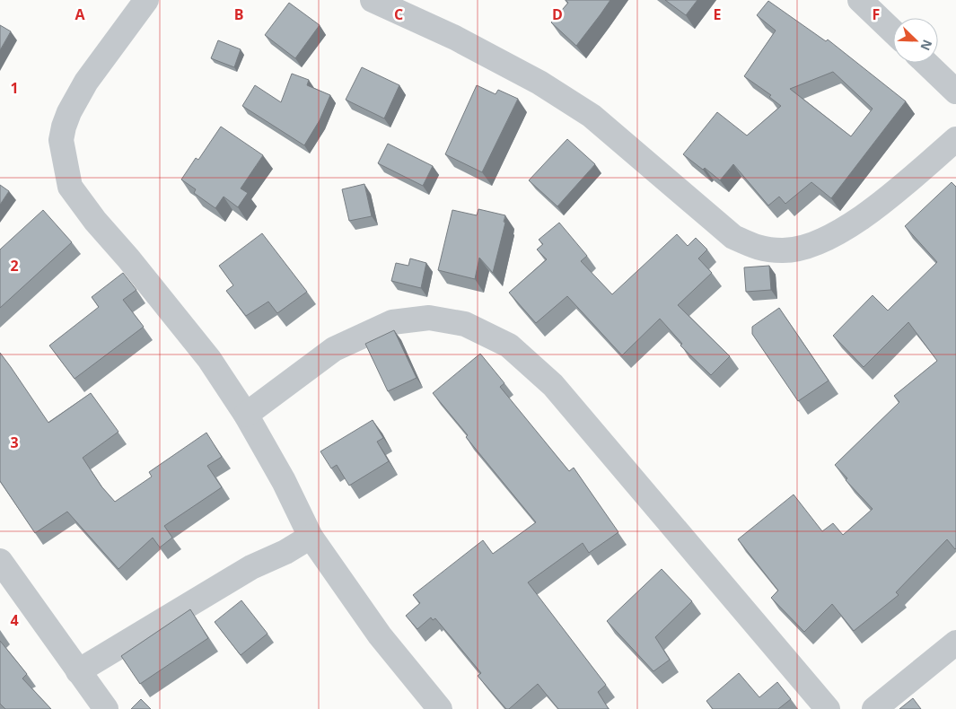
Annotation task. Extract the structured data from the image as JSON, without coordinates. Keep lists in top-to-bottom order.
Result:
{
  "north": "bottom right",
  "grid": {
    "columns": [
      "A",
      "B",
      "C",
      "D",
      "E",
      "F"
    ],
    "rows": [
      "1",
      "2",
      "3",
      "4"
    ]
  }
}
